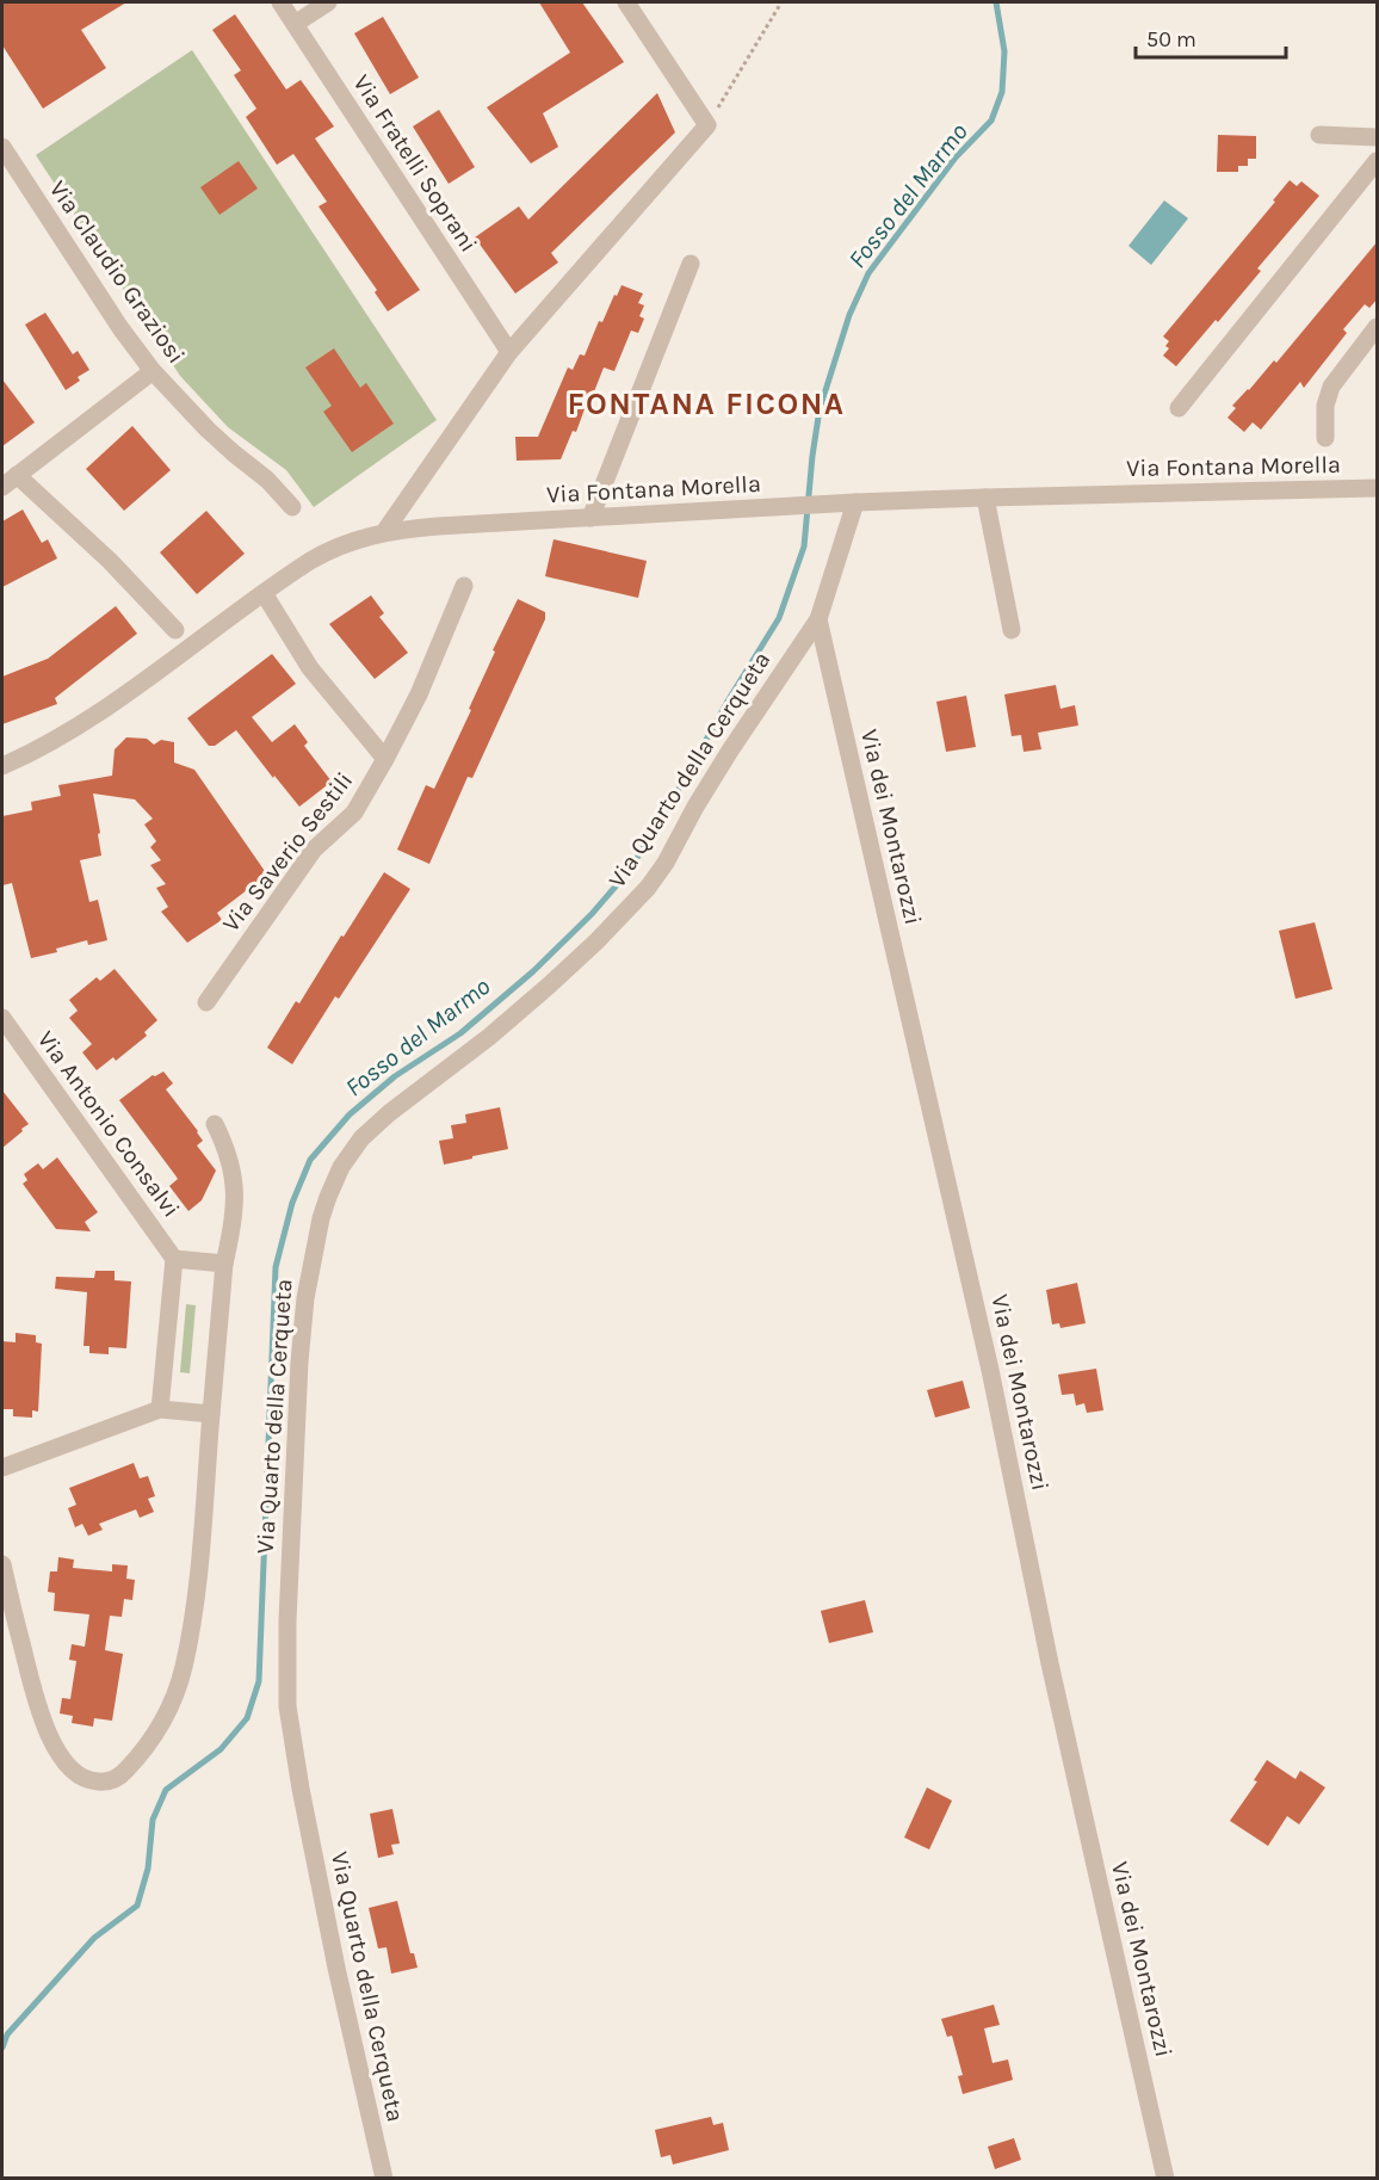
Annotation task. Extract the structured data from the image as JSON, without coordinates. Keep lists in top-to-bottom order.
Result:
{
  "streets": {
    "street": [
      "Via Fratelli Soprani",
      "Via Claudio Graziosi",
      "Via Fontana Morella",
      "Via Quarto della Cerqueta",
      "Via dei Montarozzi",
      "Via Saverio Sestili",
      "Via Antonio Consalvi"
    ]
  },
  "crossings": [
    ["Via Fontana Morella", "Via Quarto della Cerqueta"],
    ["Via Quarto della Cerqueta", "Via dei Montarozzi"]
  ],
  "districts": ["FONTANA FICONA"],
  "water": ["Fosso del Marmo"],
  "scale_bar": "50 m"
}
